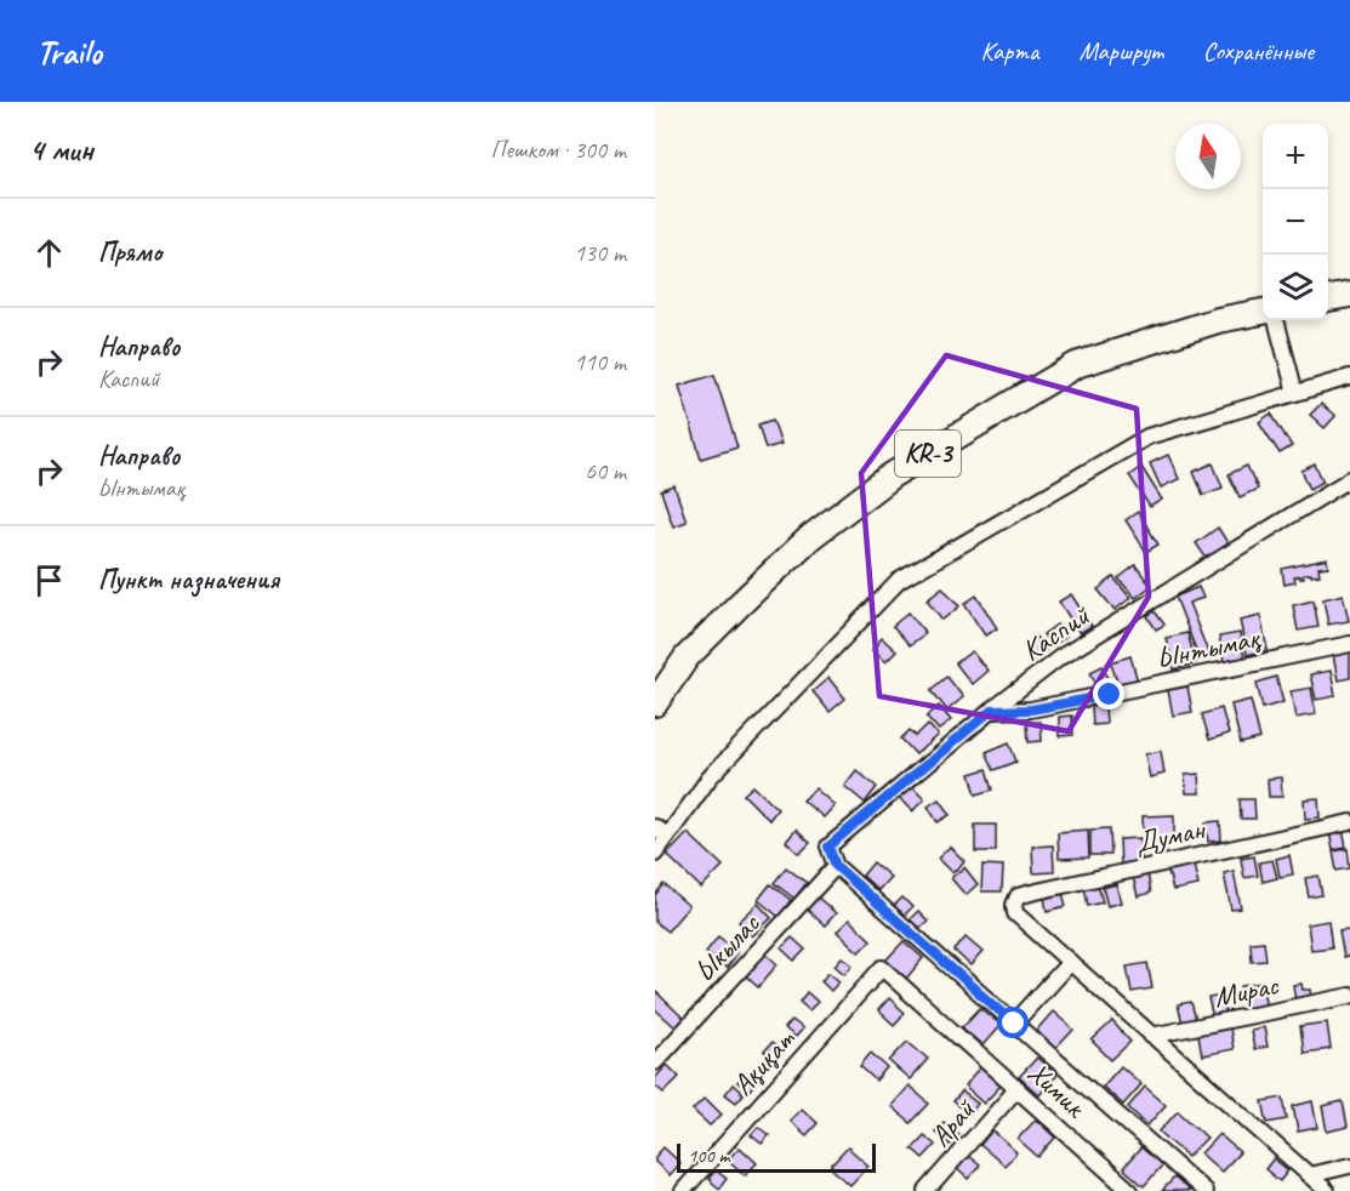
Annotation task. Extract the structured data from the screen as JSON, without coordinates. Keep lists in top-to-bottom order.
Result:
{
  "streets": {
    "main road": ["KR-3"],
    "street": [
      "Каспий",
      "Ынтымақ",
      "Думан",
      "Ыкылас",
      "Мирас",
      "Ақиқат",
      "Химик",
      "Арай"
    ]
  },
  "crossings": [
    ["Каспий", "Ынтымақ"],
    ["Каспий", "Ыкылас"],
    ["Ақиқат", "Химик"],
    ["Химик", "Арай"]
  ],
  "scale_bar": "100 m",
  "north": "top",
  "page": {
    "header": "Trailo",
    "nav": ["Карта", "Маршрут", "Сохранённые"],
    "heading": ["4 мин", "Пешком · 300 m"],
    "map_buttons": ["+", "−"],
    "list": [
      ["Прямо", "130 m"],
      ["Направо", "Каспий", "110 m"],
      ["Направо", "Ынтымақ", "60 m"],
      "Пункт назначения"
    ],
    "scale": "100 m"
  }
}
